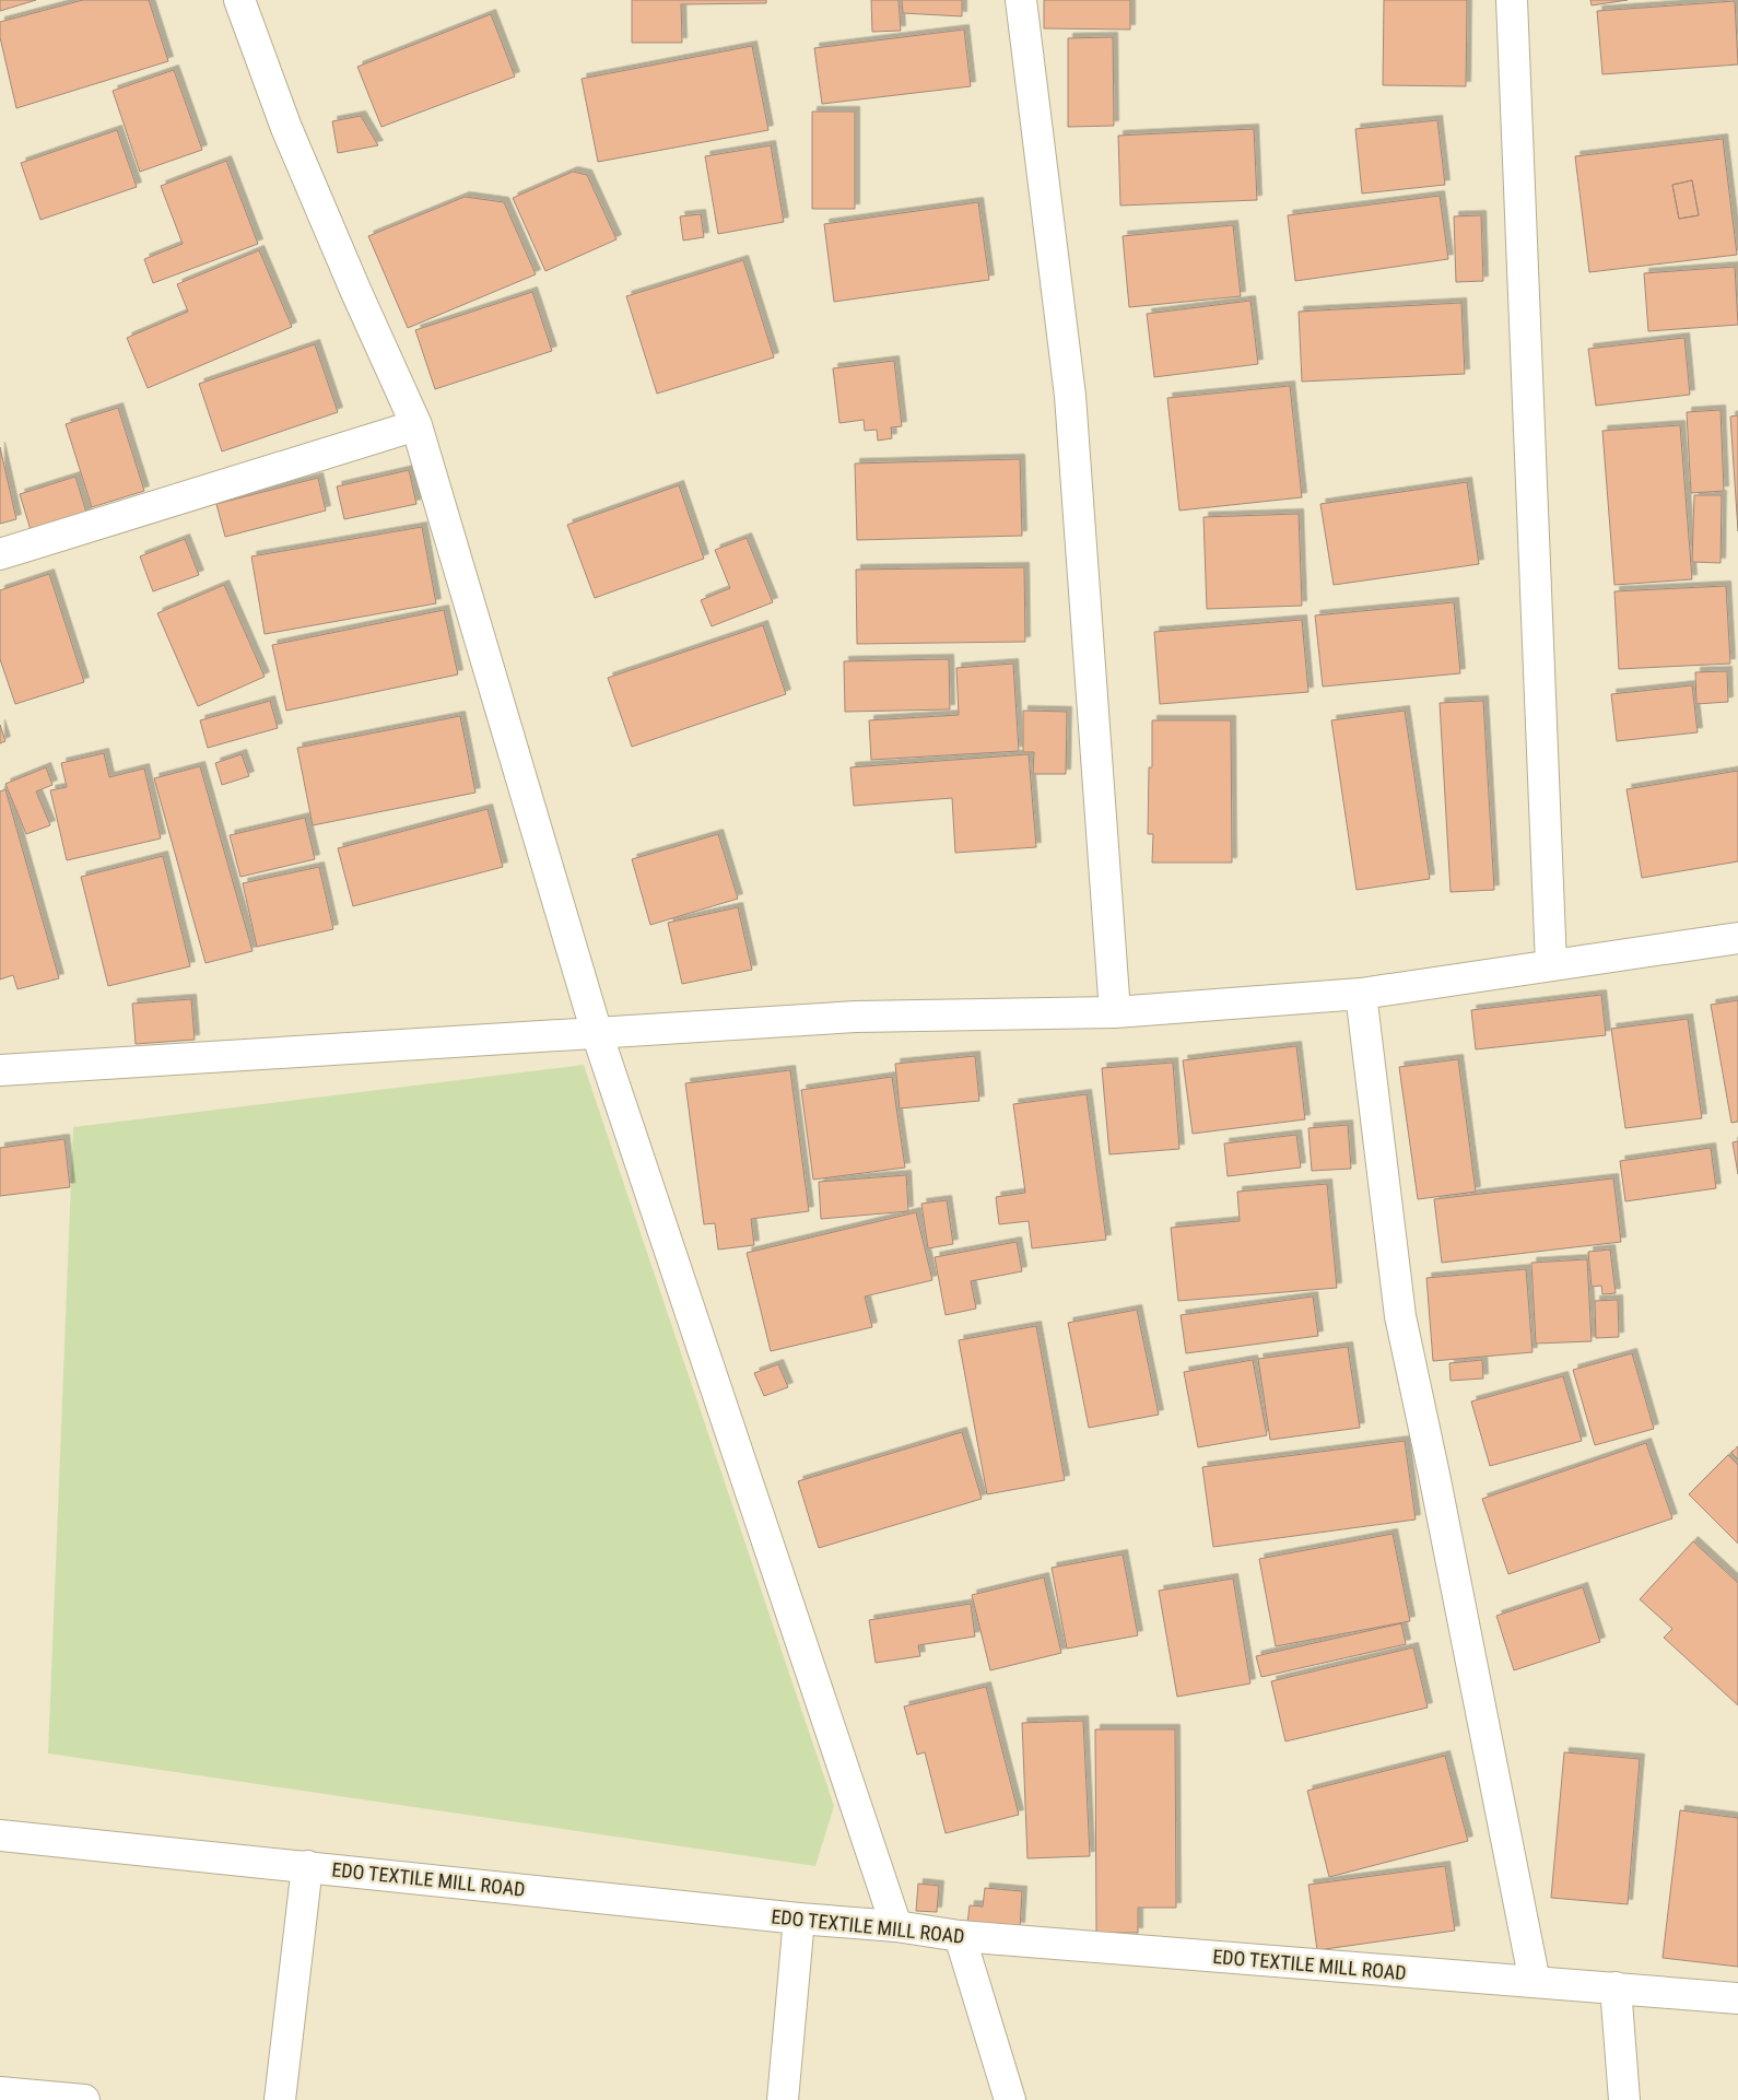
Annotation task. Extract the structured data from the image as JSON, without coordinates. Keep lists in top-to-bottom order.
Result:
{
  "streets": {
    "street": ["EDO TEXTILE MILL ROAD"]
  }
}
